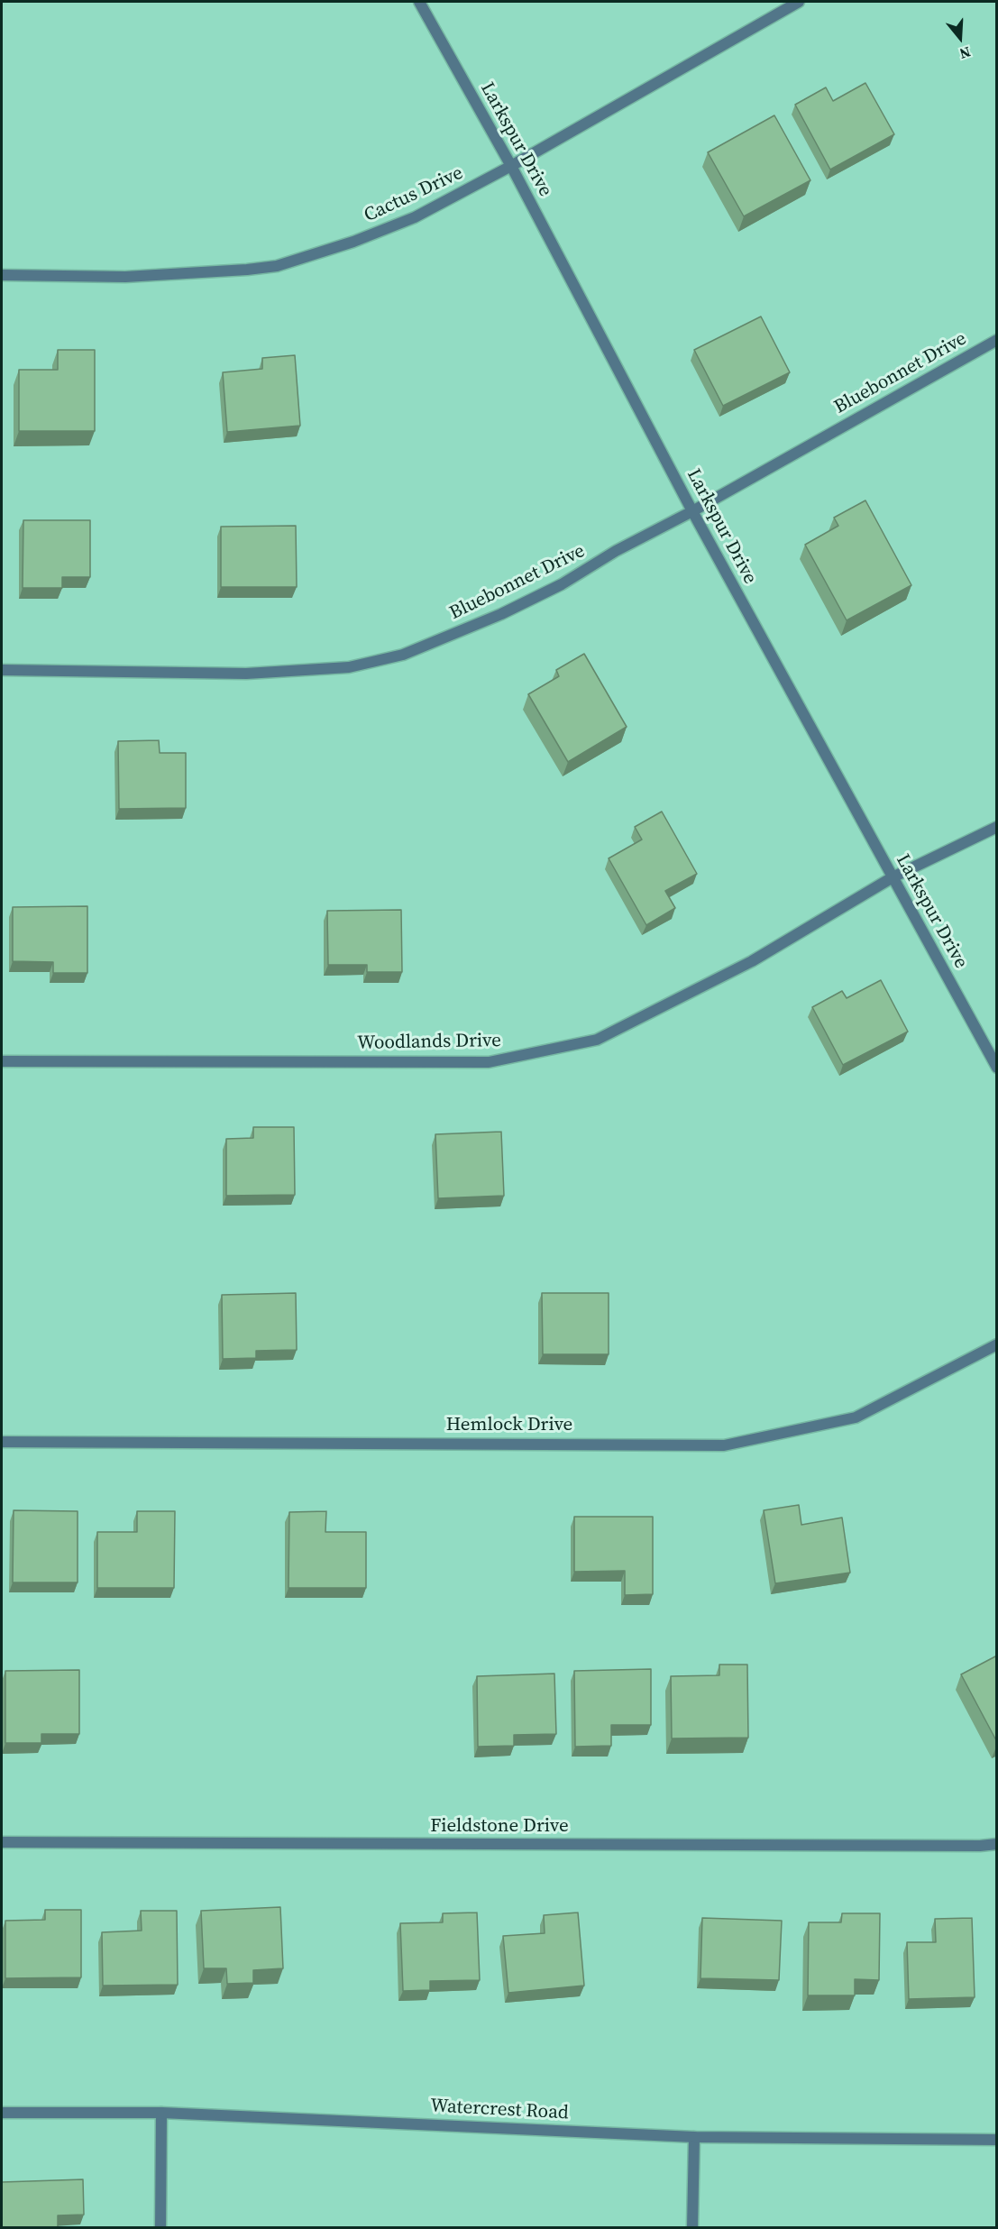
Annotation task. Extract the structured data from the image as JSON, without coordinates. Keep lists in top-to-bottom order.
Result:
{
  "streets": {
    "street": [
      "Larkspur Drive",
      "Cactus Drive",
      "Bluebonnet Drive",
      "Woodlands Drive",
      "Hemlock Drive",
      "Fieldstone Drive",
      "Watercrest Road"
    ]
  },
  "crossings": [
    ["Larkspur Drive", "Cactus Drive"],
    ["Larkspur Drive", "Bluebonnet Drive"],
    ["Larkspur Drive", "Woodlands Drive"]
  ],
  "north": "bottom"
}
